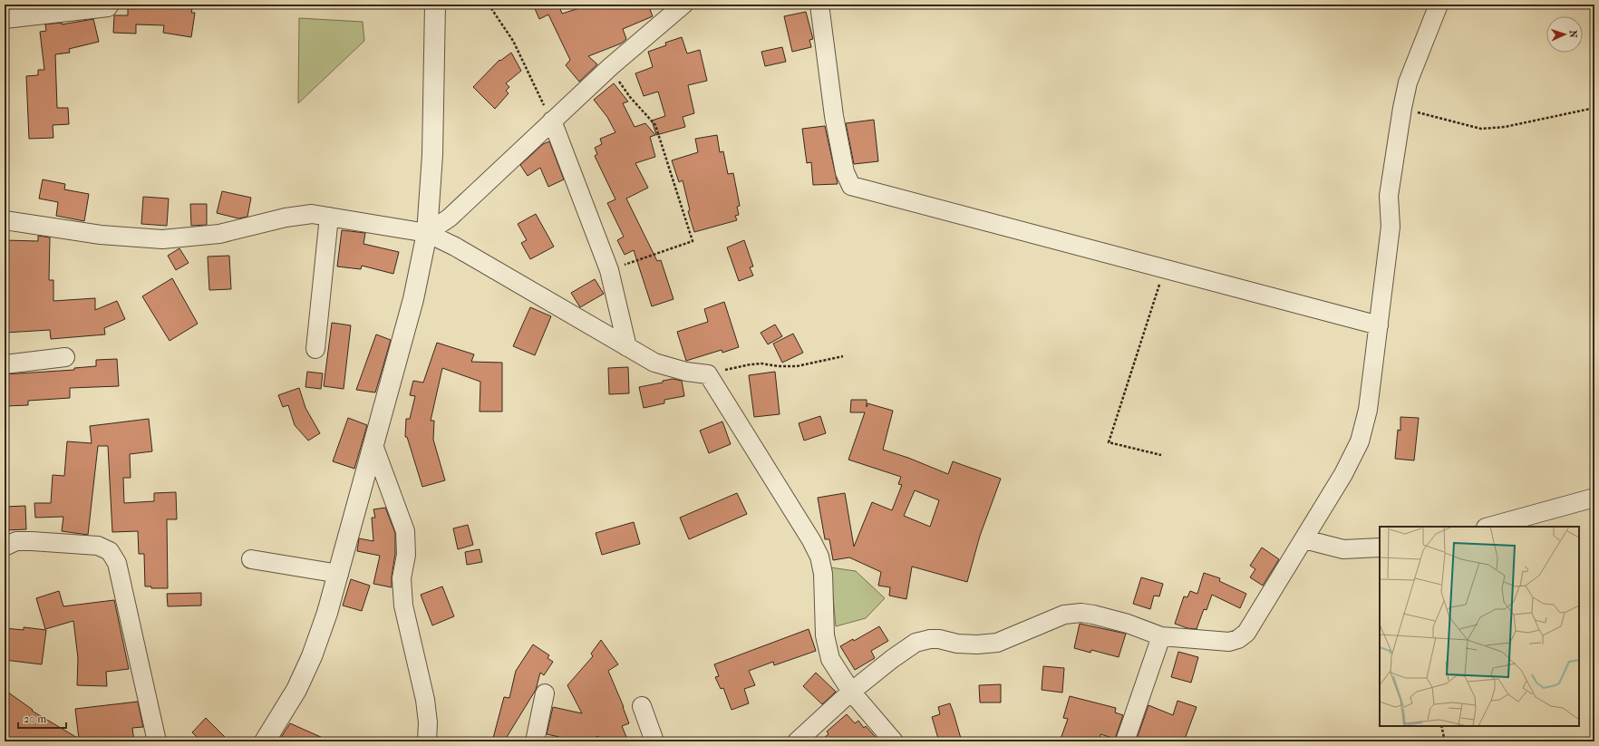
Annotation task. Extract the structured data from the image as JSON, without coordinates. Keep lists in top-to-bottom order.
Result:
{
  "scale_bar": "20 m",
  "north": "right"
}
